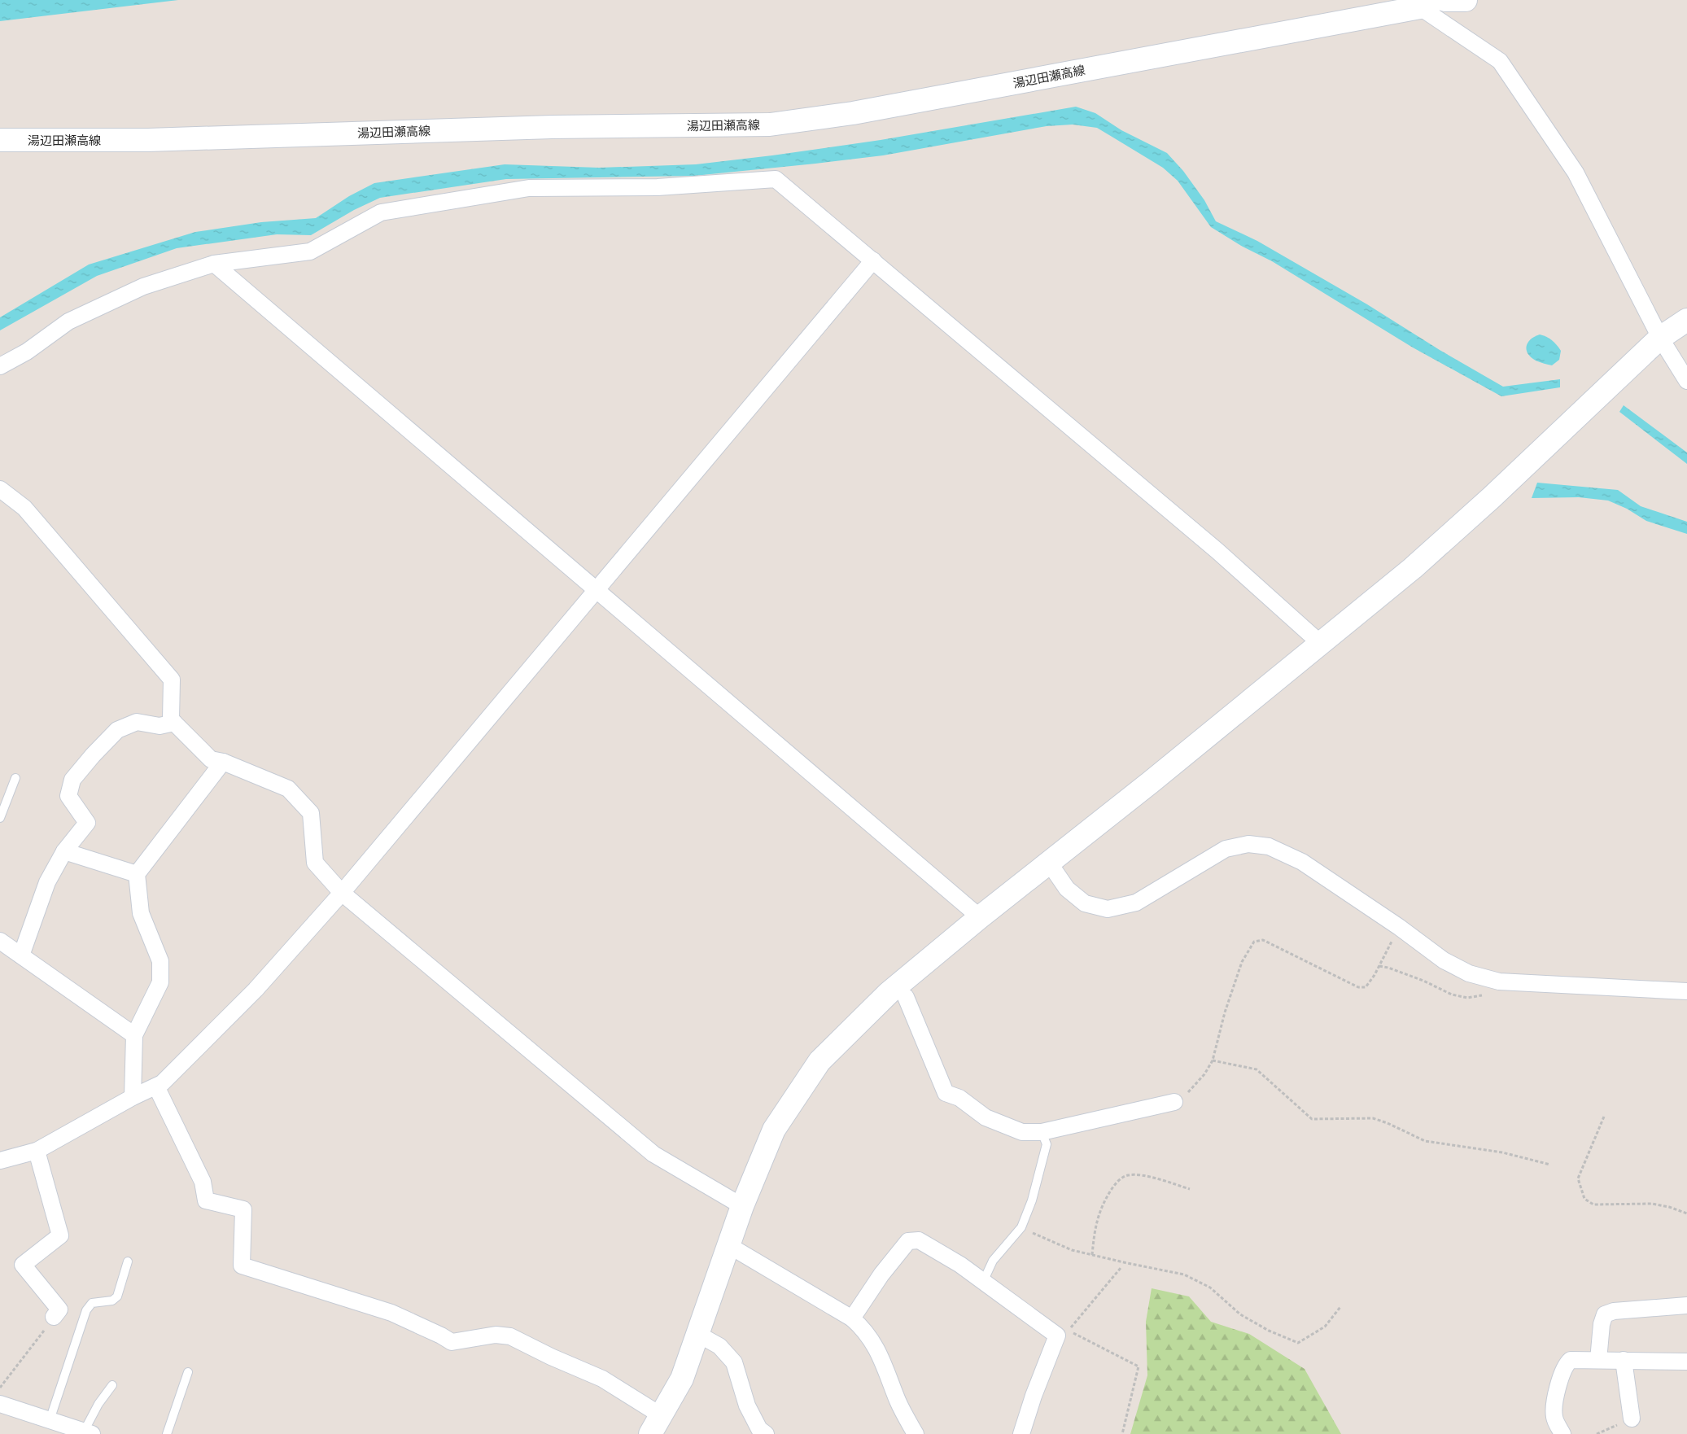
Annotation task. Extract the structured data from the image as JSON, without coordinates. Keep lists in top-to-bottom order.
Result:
{
  "streets": {
    "street": ["湯辺田瀬高線"]
  }
}
